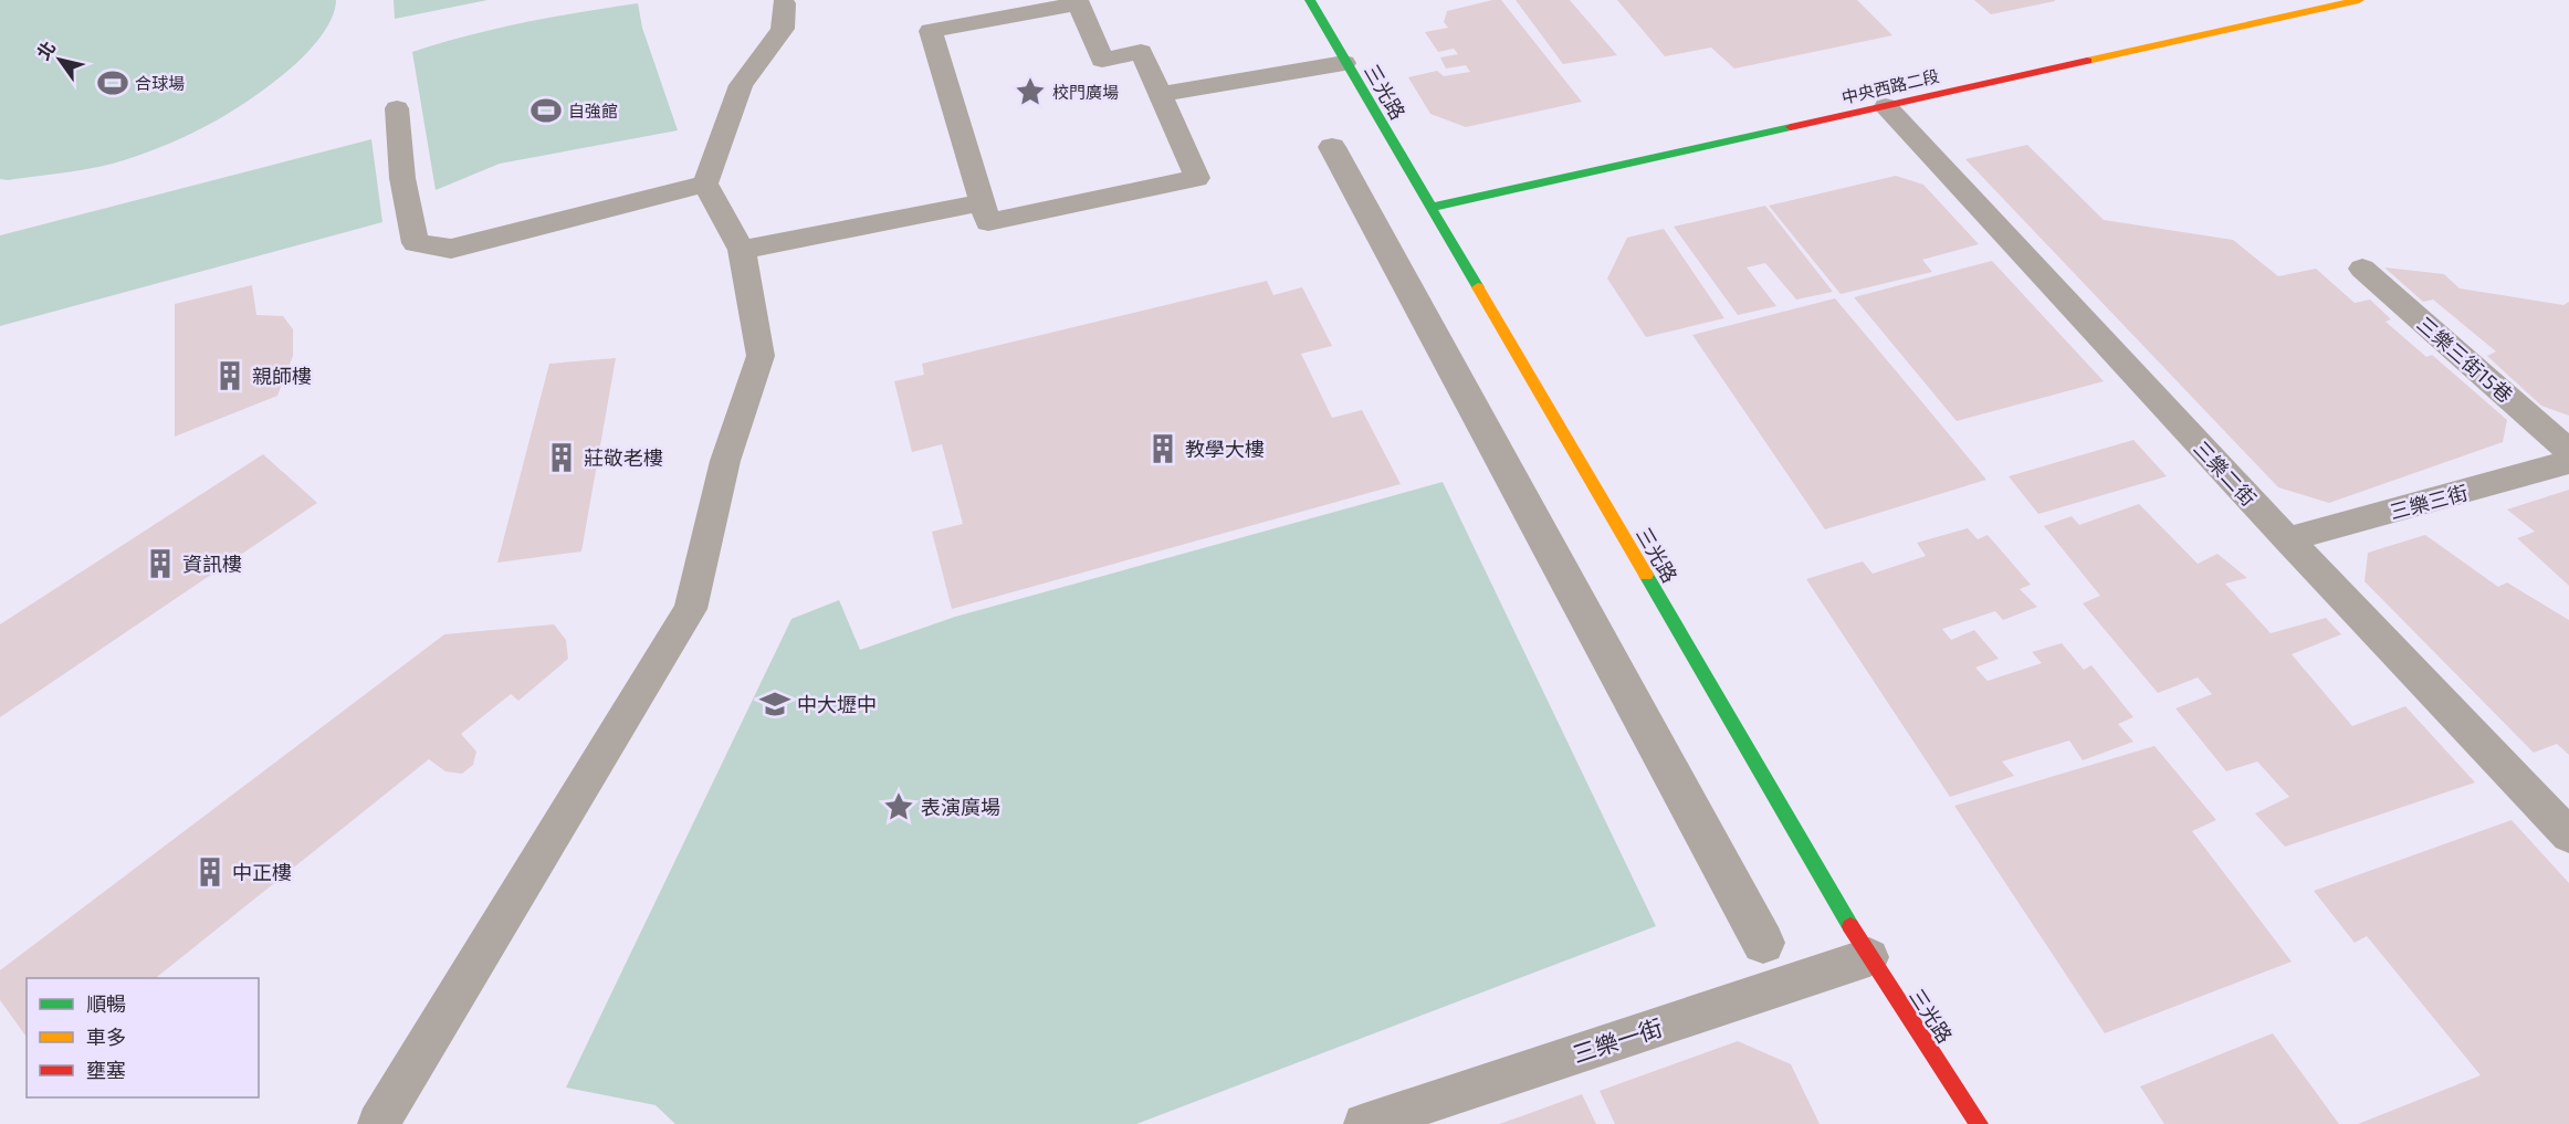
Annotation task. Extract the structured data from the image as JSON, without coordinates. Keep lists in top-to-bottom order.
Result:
{
  "streets": {
    "street": ["中央西路二段", "三光路"],
    "lane": [
      "三樂三街15巷",
      "三樂二街",
      "三樂三街",
      "三樂一街"
    ]
  },
  "crossings": [
    ["中央西路二段", "三光路"],
    ["中央西路二段", "三樂二街"],
    ["三光路", "三樂一街"],
    ["三樂二街", "三樂三街"]
  ],
  "places": {
    "sports": ["合球場", "自強館"],
    "place": ["校門廣場", "表演廣場"],
    "building": [
      "親師樓",
      "教學大樓",
      "莊敬老樓",
      "資訊樓",
      "中正樓"
    ],
    "school or university": ["中大壢中"]
  },
  "legend": ["順暢", "車多", "壅塞"],
  "north": "top left"
}
